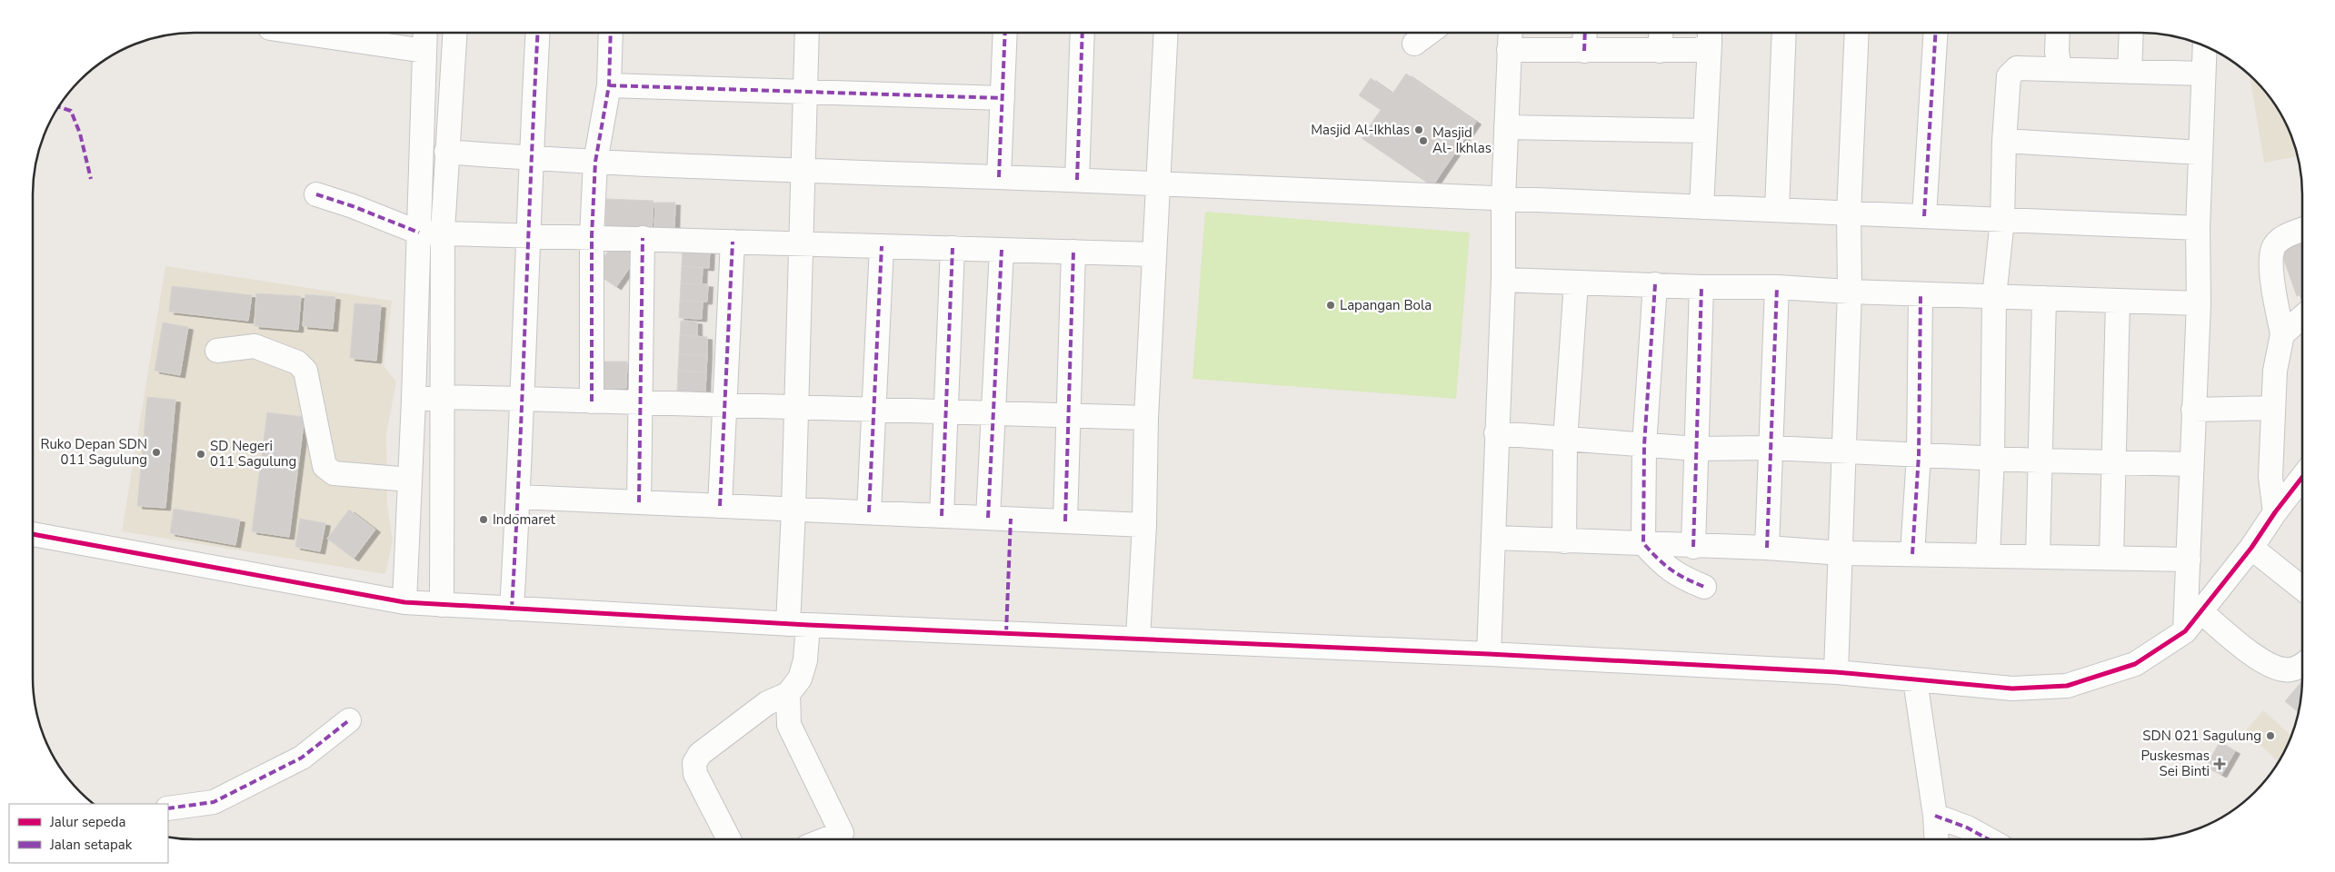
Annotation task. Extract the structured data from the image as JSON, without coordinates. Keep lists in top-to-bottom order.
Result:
{
  "places": {
    "other": [
      "Masjid Al-Ikhlas",
      "Masjid Al- Ikhlas",
      "Lapangan Bola",
      "Ruko Depan SDN 011 Sagulung",
      "SD Negeri 011 Sagulung",
      "Indomaret",
      "SDN 021 Sagulung"
    ],
    "health": ["Puskesmas Sei Binti"]
  },
  "legend": ["Jalur sepeda", "Jalan setapak"]
}
